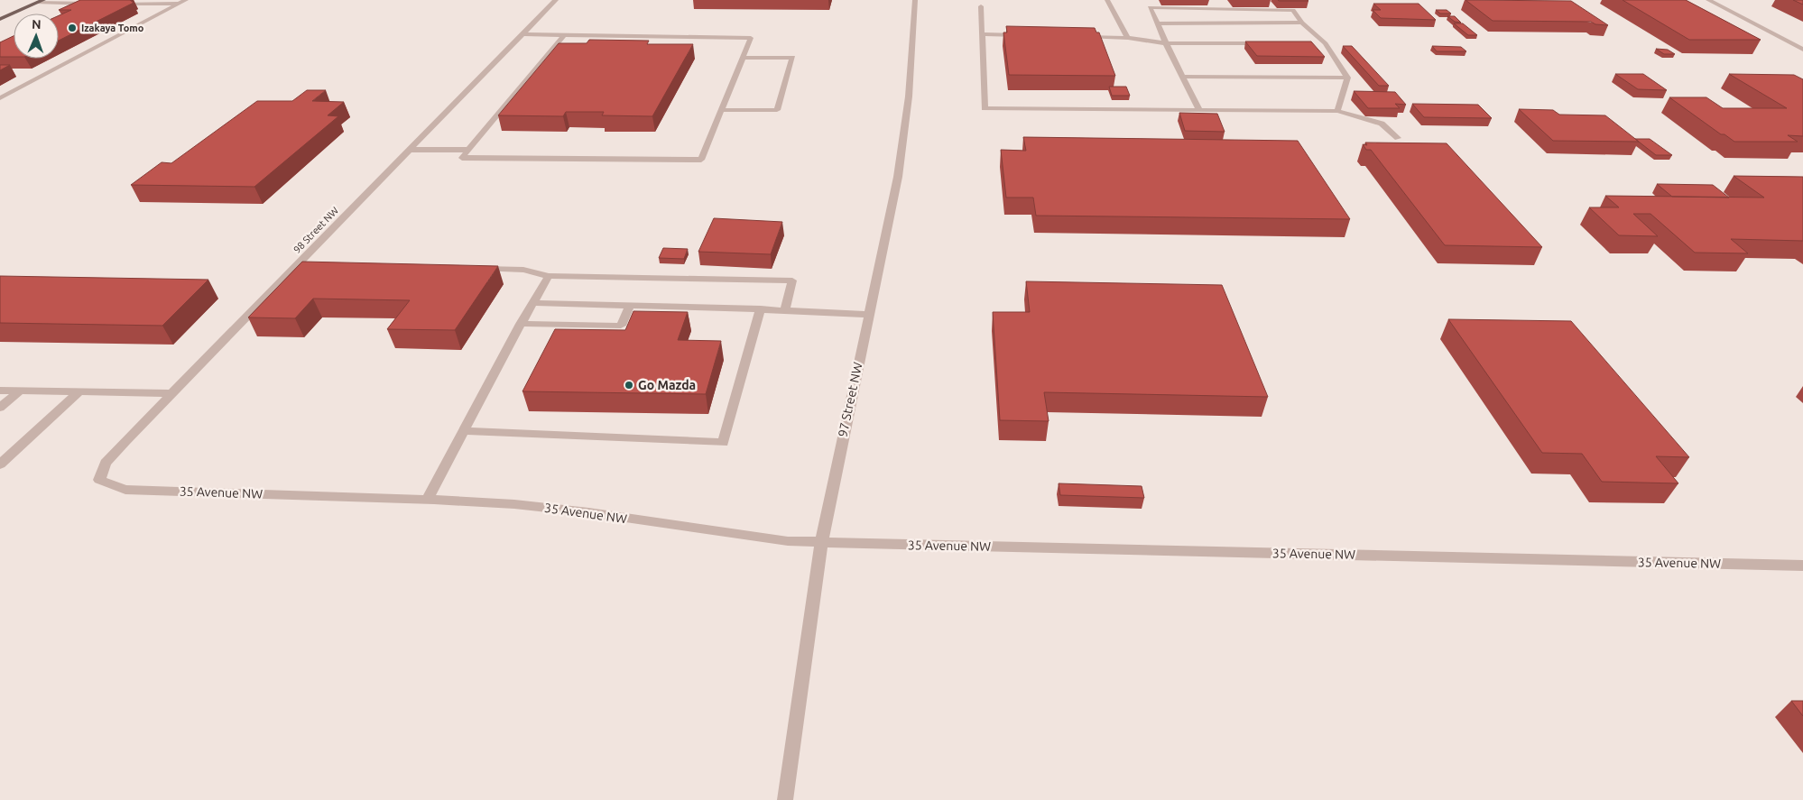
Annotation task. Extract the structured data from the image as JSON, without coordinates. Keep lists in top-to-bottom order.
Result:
{
  "streets": {
    "street": ["98 Street NW", "97 Street NW", "35 Avenue NW"]
  },
  "crossings": [
    ["98 Street NW", "35 Avenue NW"],
    ["97 Street NW", "35 Avenue NW"]
  ],
  "places": ["Izakaya Tomo", "Go Mazda"],
  "north": "top"
}
